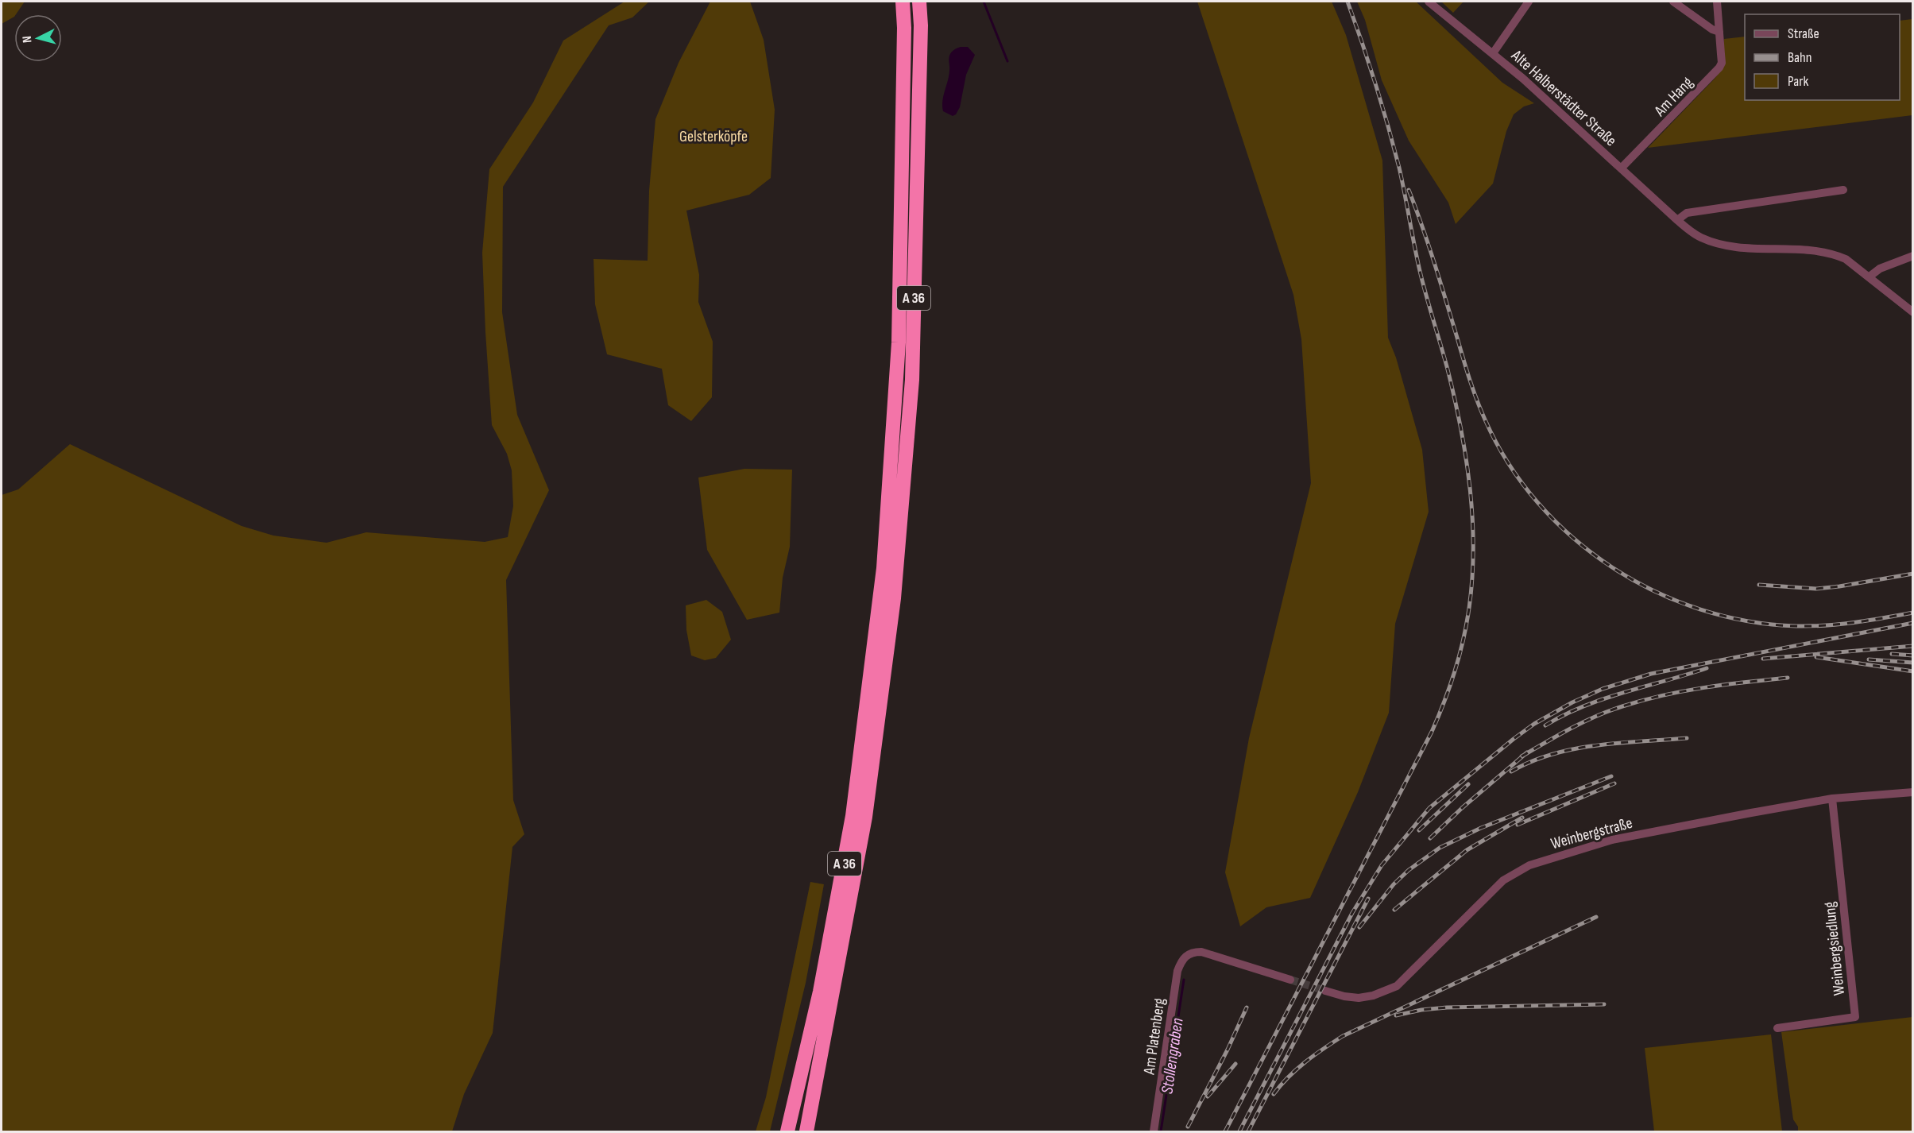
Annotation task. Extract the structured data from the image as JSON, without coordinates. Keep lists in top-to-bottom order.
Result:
{
  "streets": {
    "highway": ["A 36"],
    "street": [
      "Am Hang",
      "Alte Halberstädter Straße",
      "Weinbergstraße",
      "Weinbergsiedlung",
      "Am Platenberg"
    ]
  },
  "crossings": [
    ["Am Hang", "Alte Halberstädter Straße"],
    ["Weinbergstraße", "Weinbergsiedlung"]
  ],
  "water": ["Stollengraben"],
  "parks": ["Gelsterköpfe"],
  "legend": ["Straße", "Bahn", "Park"],
  "north": "left"
}
